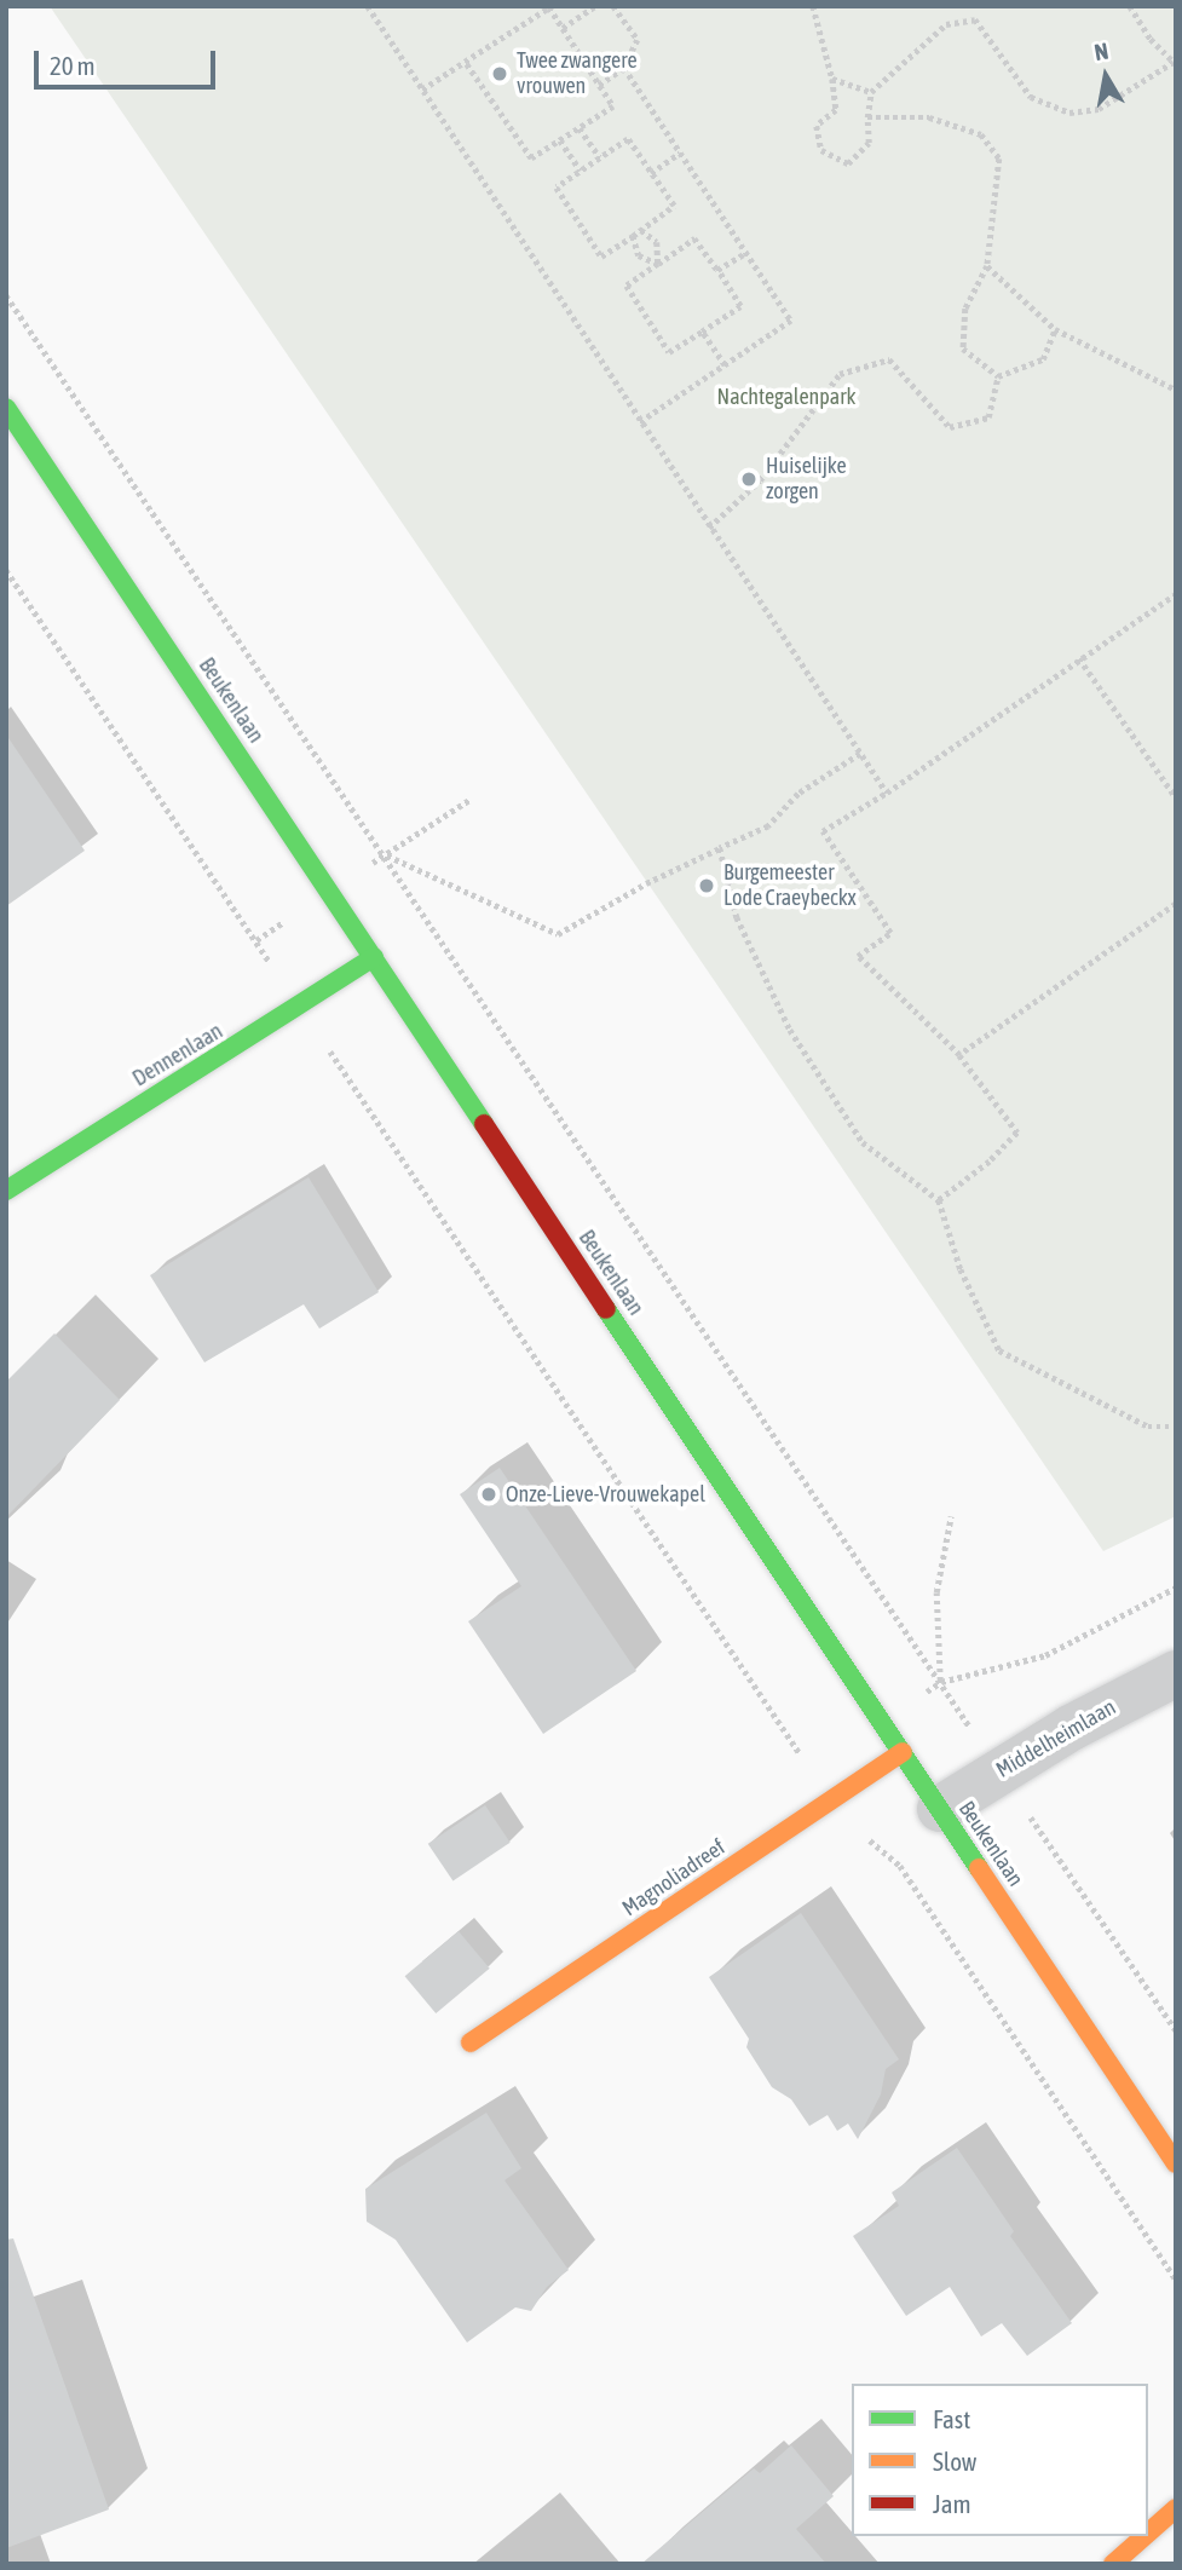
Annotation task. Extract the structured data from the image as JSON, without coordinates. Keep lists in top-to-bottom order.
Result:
{
  "streets": {
    "street": [
      "Beukenlaan",
      "Dennenlaan",
      "Middelheimlaan",
      "Magnoliadreef"
    ]
  },
  "crossings": [
    ["Beukenlaan", "Dennenlaan"],
    ["Beukenlaan", "Middelheimlaan"],
    ["Beukenlaan", "Magnoliadreef"]
  ],
  "parks": ["Nachtegalenpark"],
  "places": [
    "Twee zwangere vrouwen",
    "Huiselijke zorgen",
    "Burgemeester Lode Craeybeckx",
    "Onze-Lieve-Vrouwekapel"
  ],
  "legend": ["Fast", "Slow", "Jam"],
  "scale_bar": "20 m",
  "north": "top"
}
